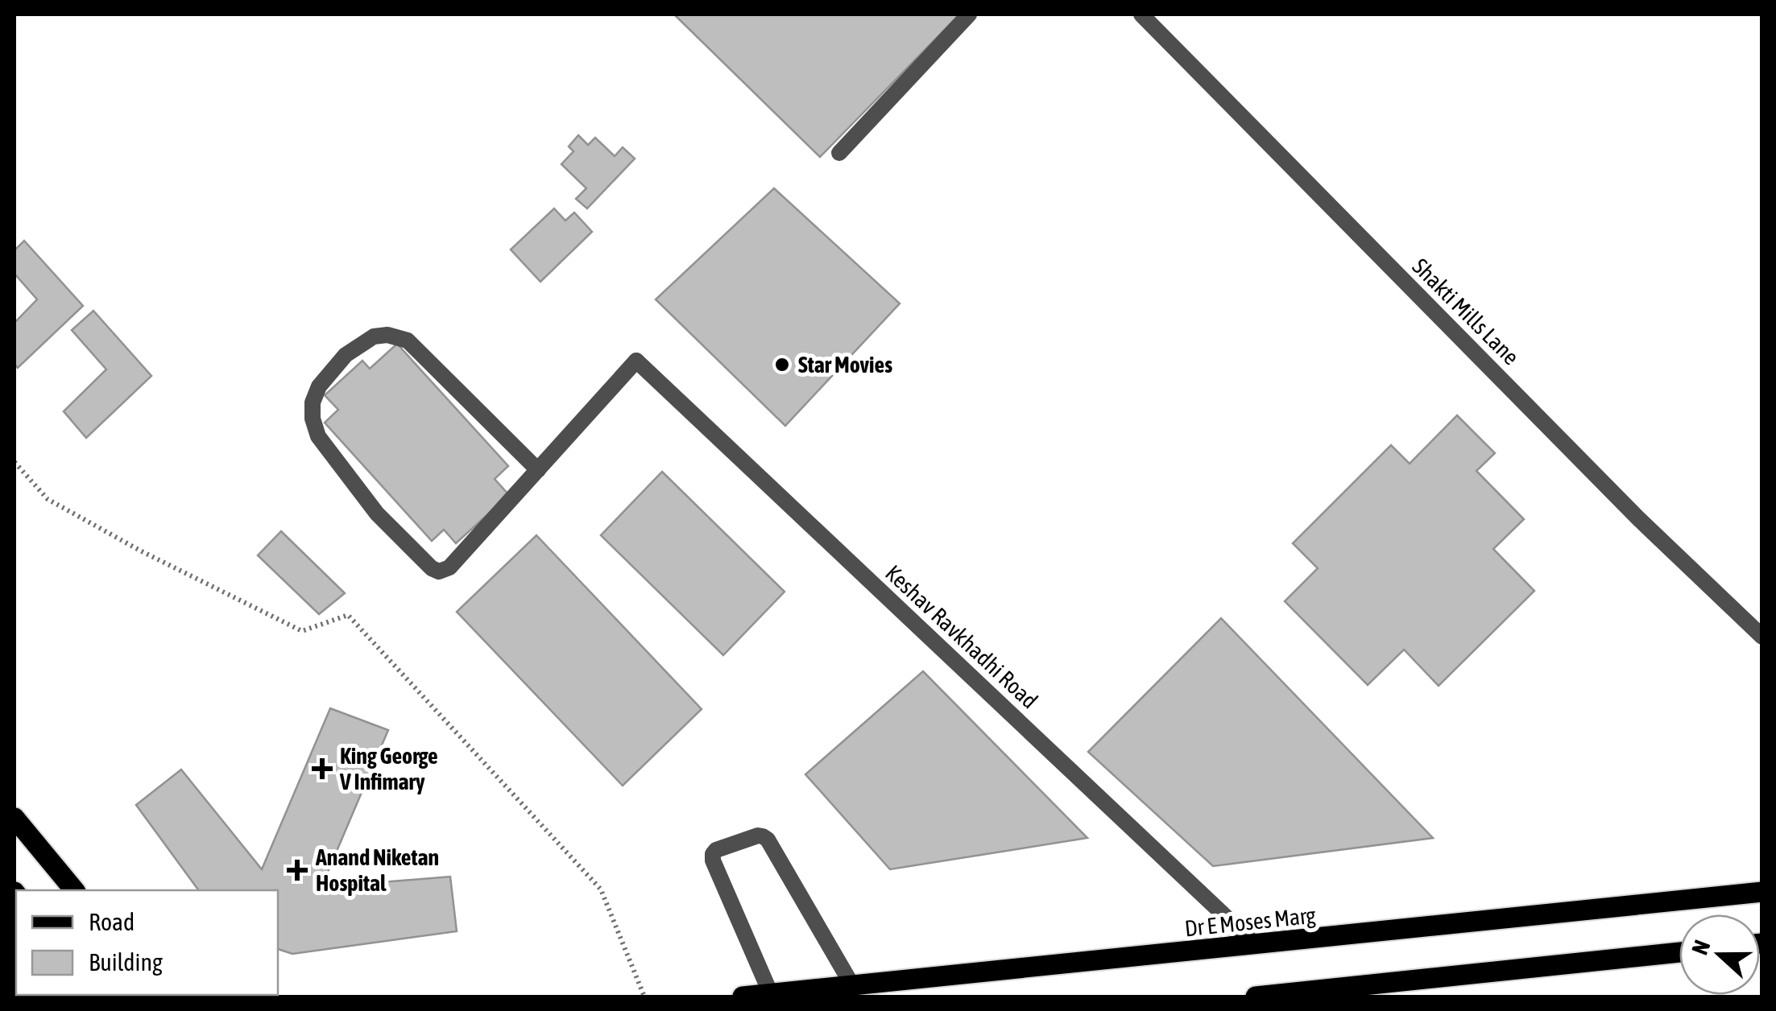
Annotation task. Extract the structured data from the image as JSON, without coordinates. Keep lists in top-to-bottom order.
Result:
{
  "streets": {
    "main road": ["Dr E Moses Marg"],
    "street": ["Shakti Mills Lane", "Keshav Ravkhadhi Road"]
  },
  "crossings": [
    ["Keshav Ravkhadhi Road", "Dr E Moses Marg"]
  ],
  "places": {
    "other": ["Star Movies"],
    "health": ["King George V Infimary", "Anand Niketan Hospital"]
  },
  "legend": ["Road", "Building"],
  "north": "left"
}
